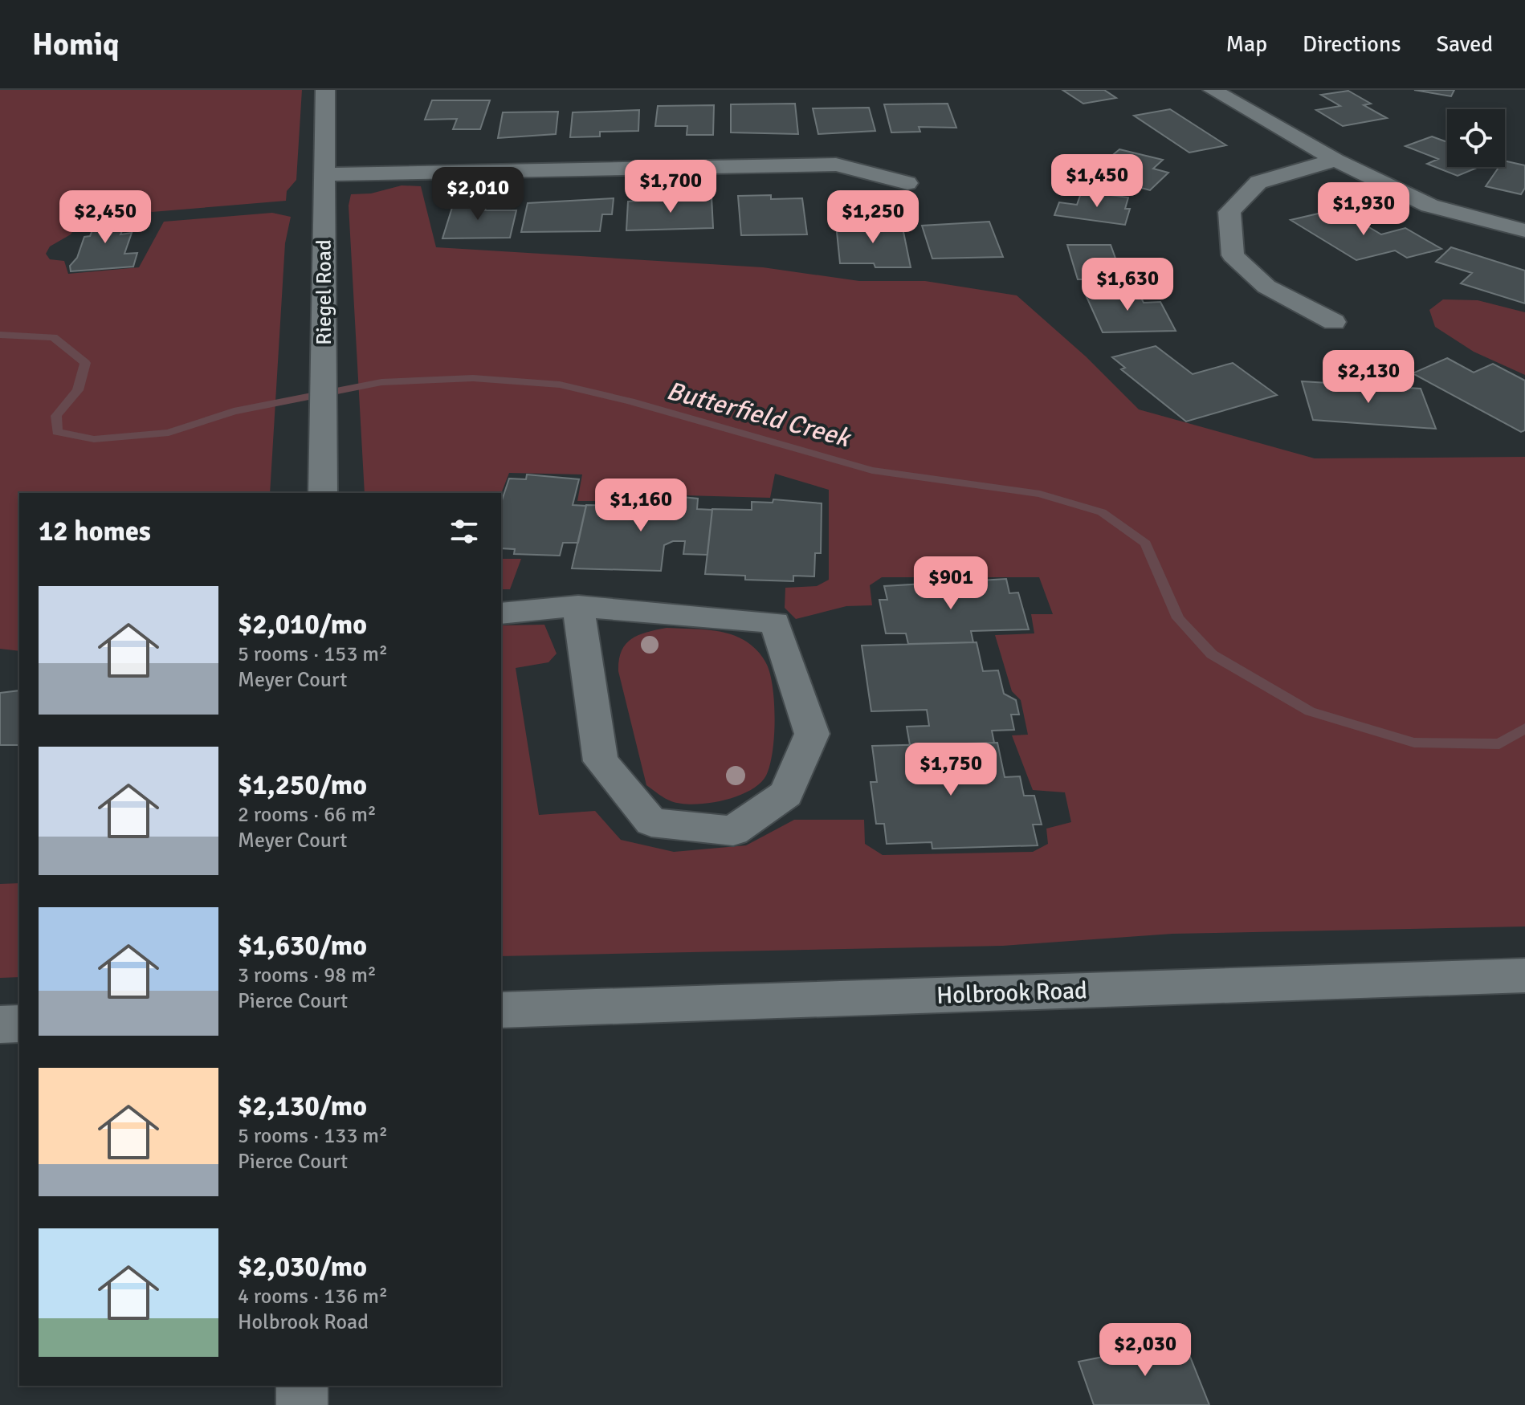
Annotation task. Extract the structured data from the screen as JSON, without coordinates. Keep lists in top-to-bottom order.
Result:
{
  "streets": {
    "street": ["Riegel Road", "Holbrook Road"]
  },
  "water": ["Butterfield Creek"],
  "page": {
    "header": "Homiq",
    "nav": ["Map", "Directions", "Saved"],
    "price": [
      "$1,450",
      "$1,700",
      "$2,010",
      "$1,930",
      "$2,450",
      "$1,250",
      "$1,630",
      "$2,130",
      "$1,160",
      "$901",
      "$1,750",
      "$2,030"
    ],
    "heading": "12 homes",
    "list": [
      {
        "name": "$2,010/mo",
        "note": "5 rooms · 153 m² · Meyer Court"
      },
      {
        "name": "$1,250/mo",
        "note": "2 rooms · 66 m² · Meyer Court"
      },
      {
        "name": "$1,630/mo",
        "note": "3 rooms · 98 m² · Pierce Court"
      },
      {
        "name": "$2,130/mo",
        "note": "5 rooms · 133 m² · Pierce Court"
      },
      {
        "name": "$2,030/mo",
        "note": "4 rooms · 136 m² · Holbrook Road"
      }
    ]
  }
}
